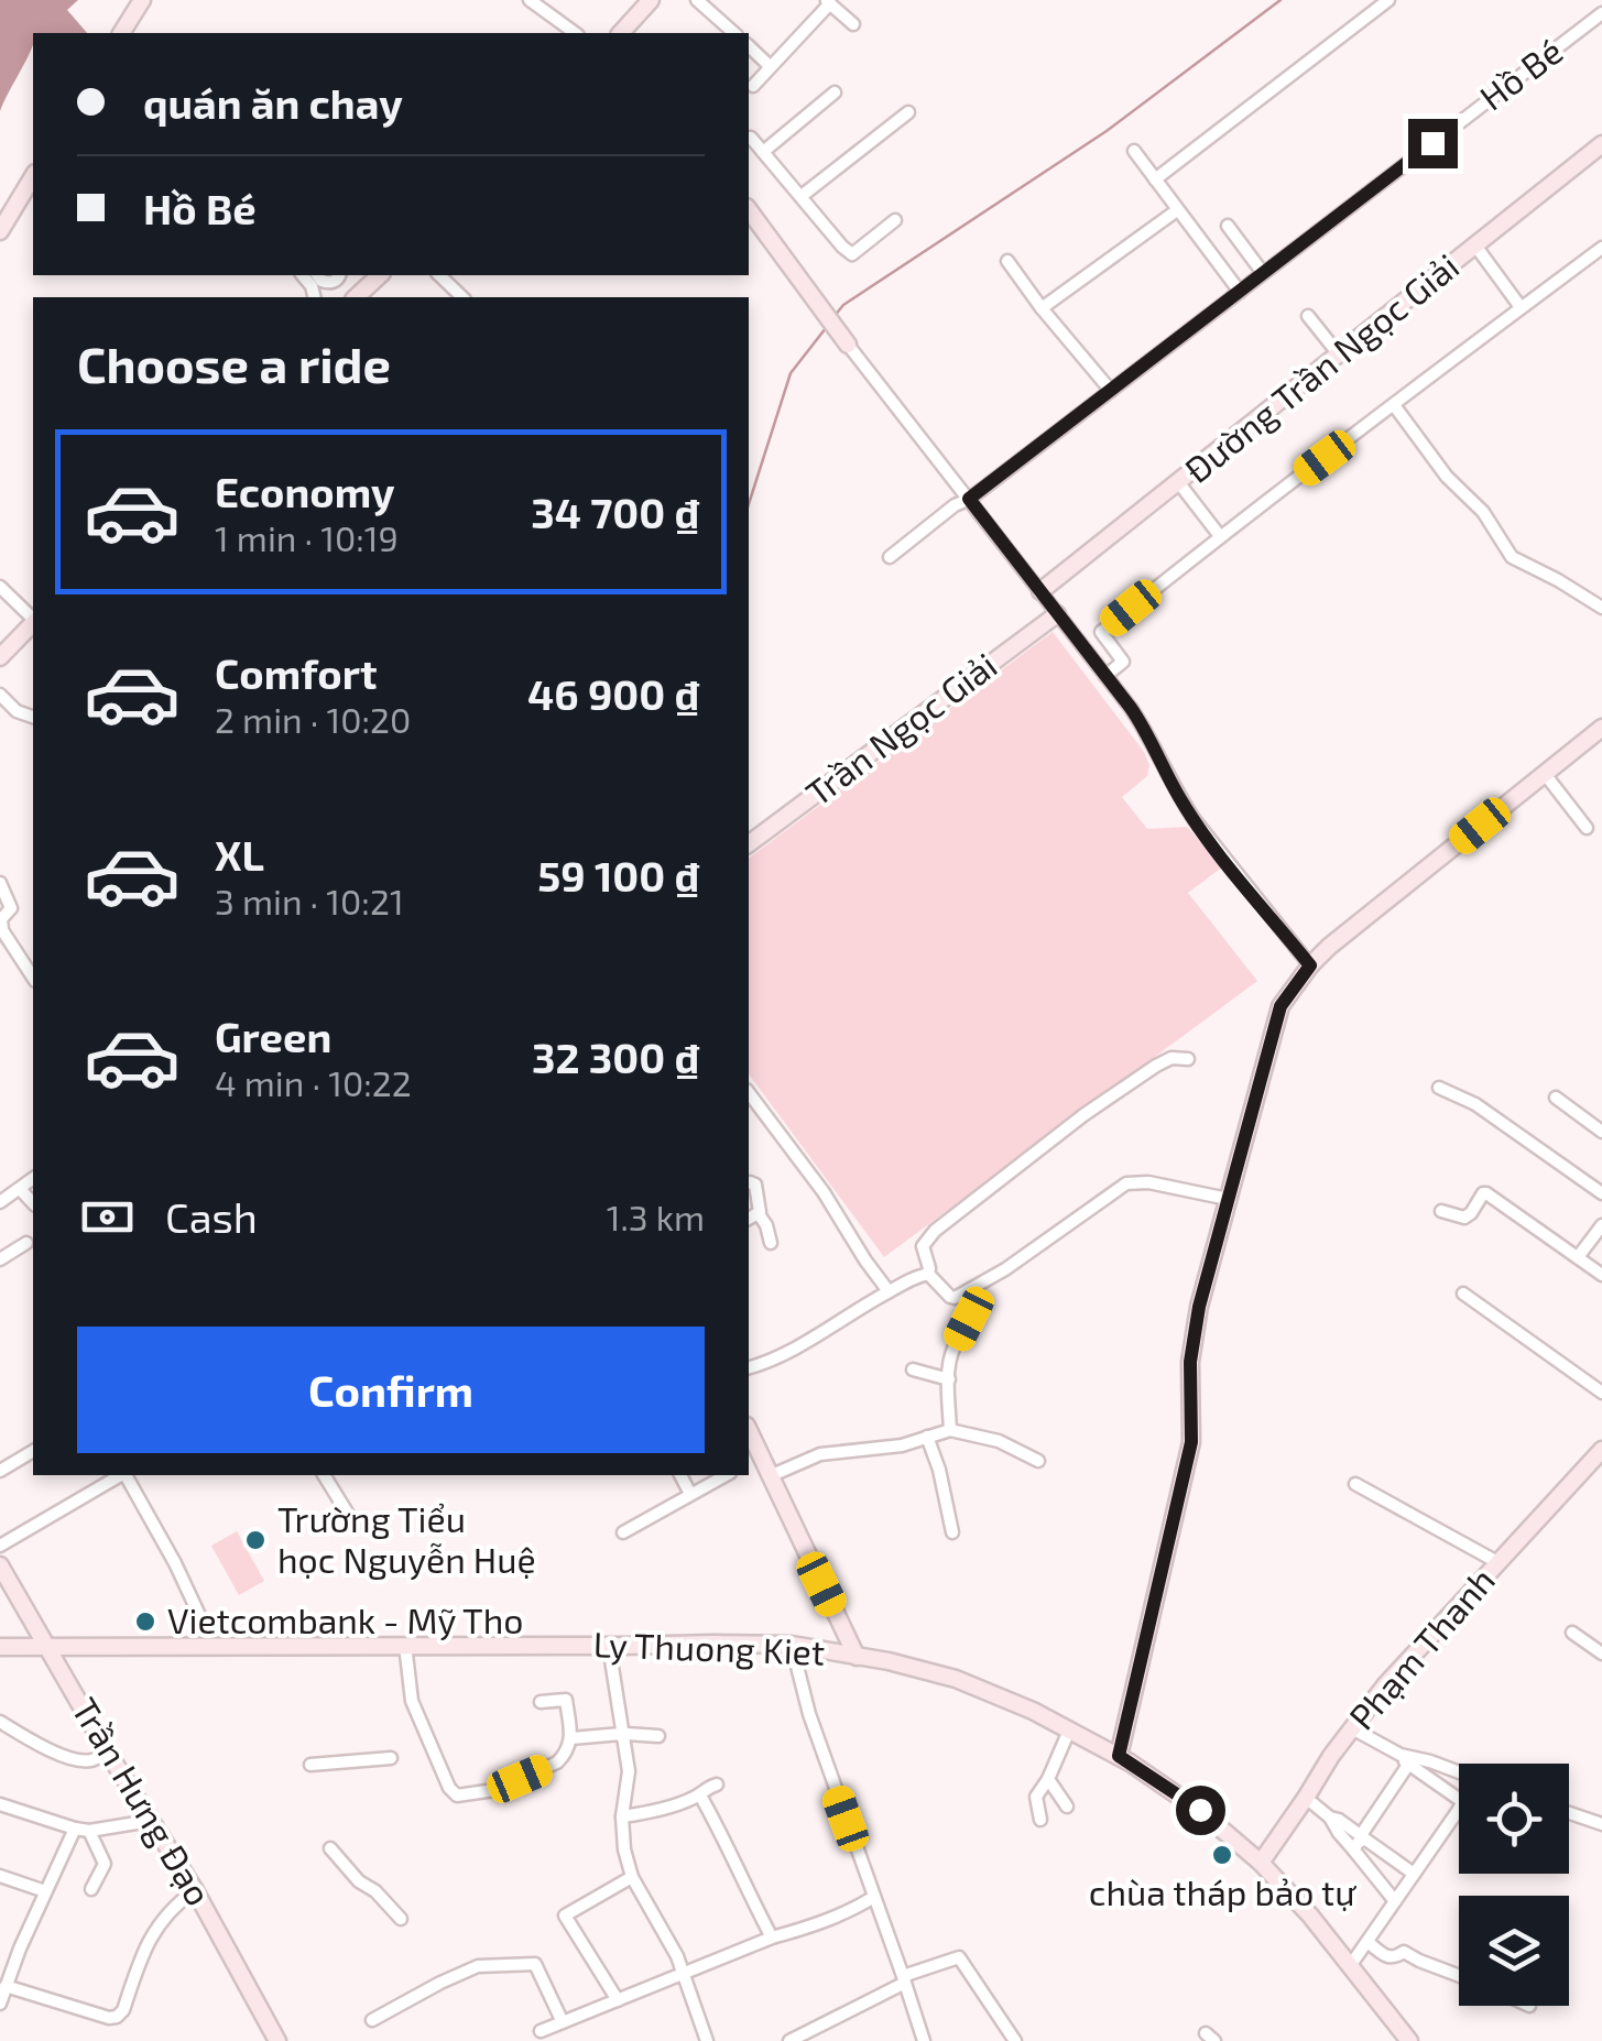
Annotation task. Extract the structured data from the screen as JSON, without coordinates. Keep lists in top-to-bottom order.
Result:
{
  "streets": {
    "street": [
      "Hồ Bé",
      "Đường Trần Ngọc Giải",
      "Trần Ngọc Giải",
      "Ly Thuong Kiet",
      "Phạm Thanh",
      "Trần Hưng Đạo"
    ]
  },
  "crossings": [
    ["Ly Thuong Kiet", "Phạm Thanh"],
    ["Ly Thuong Kiet", "Trần Hưng Đạo"]
  ],
  "places": ["Trường Tiểu học Nguyễn Huệ", "Vietcombank - Mỹ Tho", "chùa tháp bảo tự"],
  "page": {
    "banner": ["quán ăn chay", "Hồ Bé"],
    "heading": "Choose a ride",
    "list": [
      {
        "name": "Economy",
        "note": "1 min · 10:19",
        "value": "34 700 ₫"
      },
      {
        "name": "Comfort",
        "note": "2 min · 10:20",
        "value": "46 900 ₫"
      },
      {
        "name": "XL",
        "note": "3 min · 10:21",
        "value": "59 100 ₫"
      },
      {
        "name": "Green",
        "note": "4 min · 10:22",
        "value": "32 300 ₫"
      }
    ],
    "pay": ["Cash", "1.3 km"],
    "buttons": "Confirm"
  }
}
